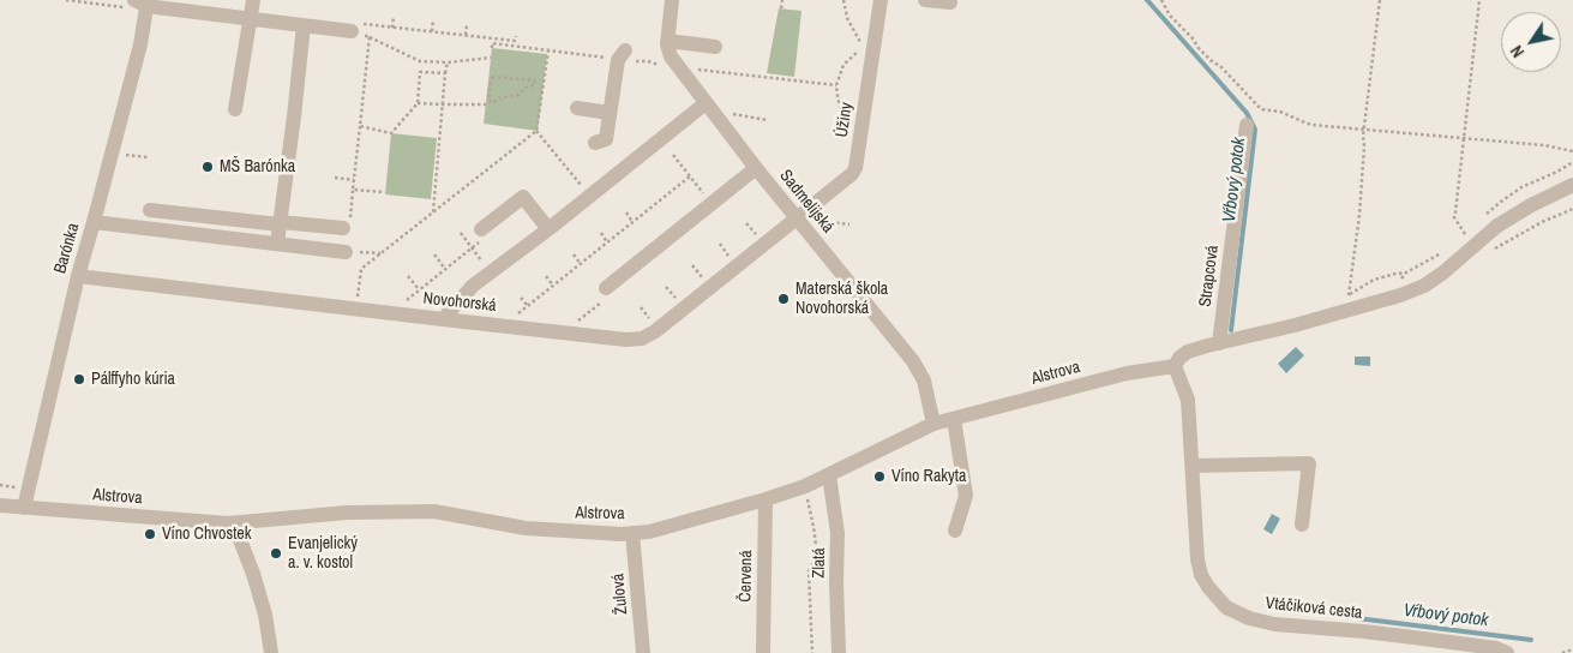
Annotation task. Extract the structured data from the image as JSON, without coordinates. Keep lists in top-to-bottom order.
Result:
{
  "streets": {
    "street": [
      "Úžiny",
      "Sadmelijská",
      "Barónka",
      "Strapcová",
      "Novohorská",
      "Alstrova",
      "Zlatá",
      "Červená",
      "Žulová",
      "Vtáčiková cesta"
    ]
  },
  "crossings": [
    ["Úžiny", "Sadmelijská"],
    ["Úžiny", "Novohorská"],
    ["Sadmelijská", "Novohorská"],
    ["Sadmelijská", "Alstrova"],
    ["Barónka", "Novohorská"],
    ["Barónka", "Alstrova"],
    ["Alstrova", "Zlatá"],
    ["Alstrova", "Červená"],
    ["Alstrova", "Žulová"],
    ["Alstrova", "Vtáčiková cesta"]
  ],
  "water": ["Vŕbový potok"],
  "places": [
    "MŠ Barónka",
    "Materská škola Novohorská",
    "Pálffyho kúria",
    "Víno Rakyta",
    "Víno Chvostek",
    "Evanjelický a. v. kostol"
  ],
  "north": "bottom left"
}
